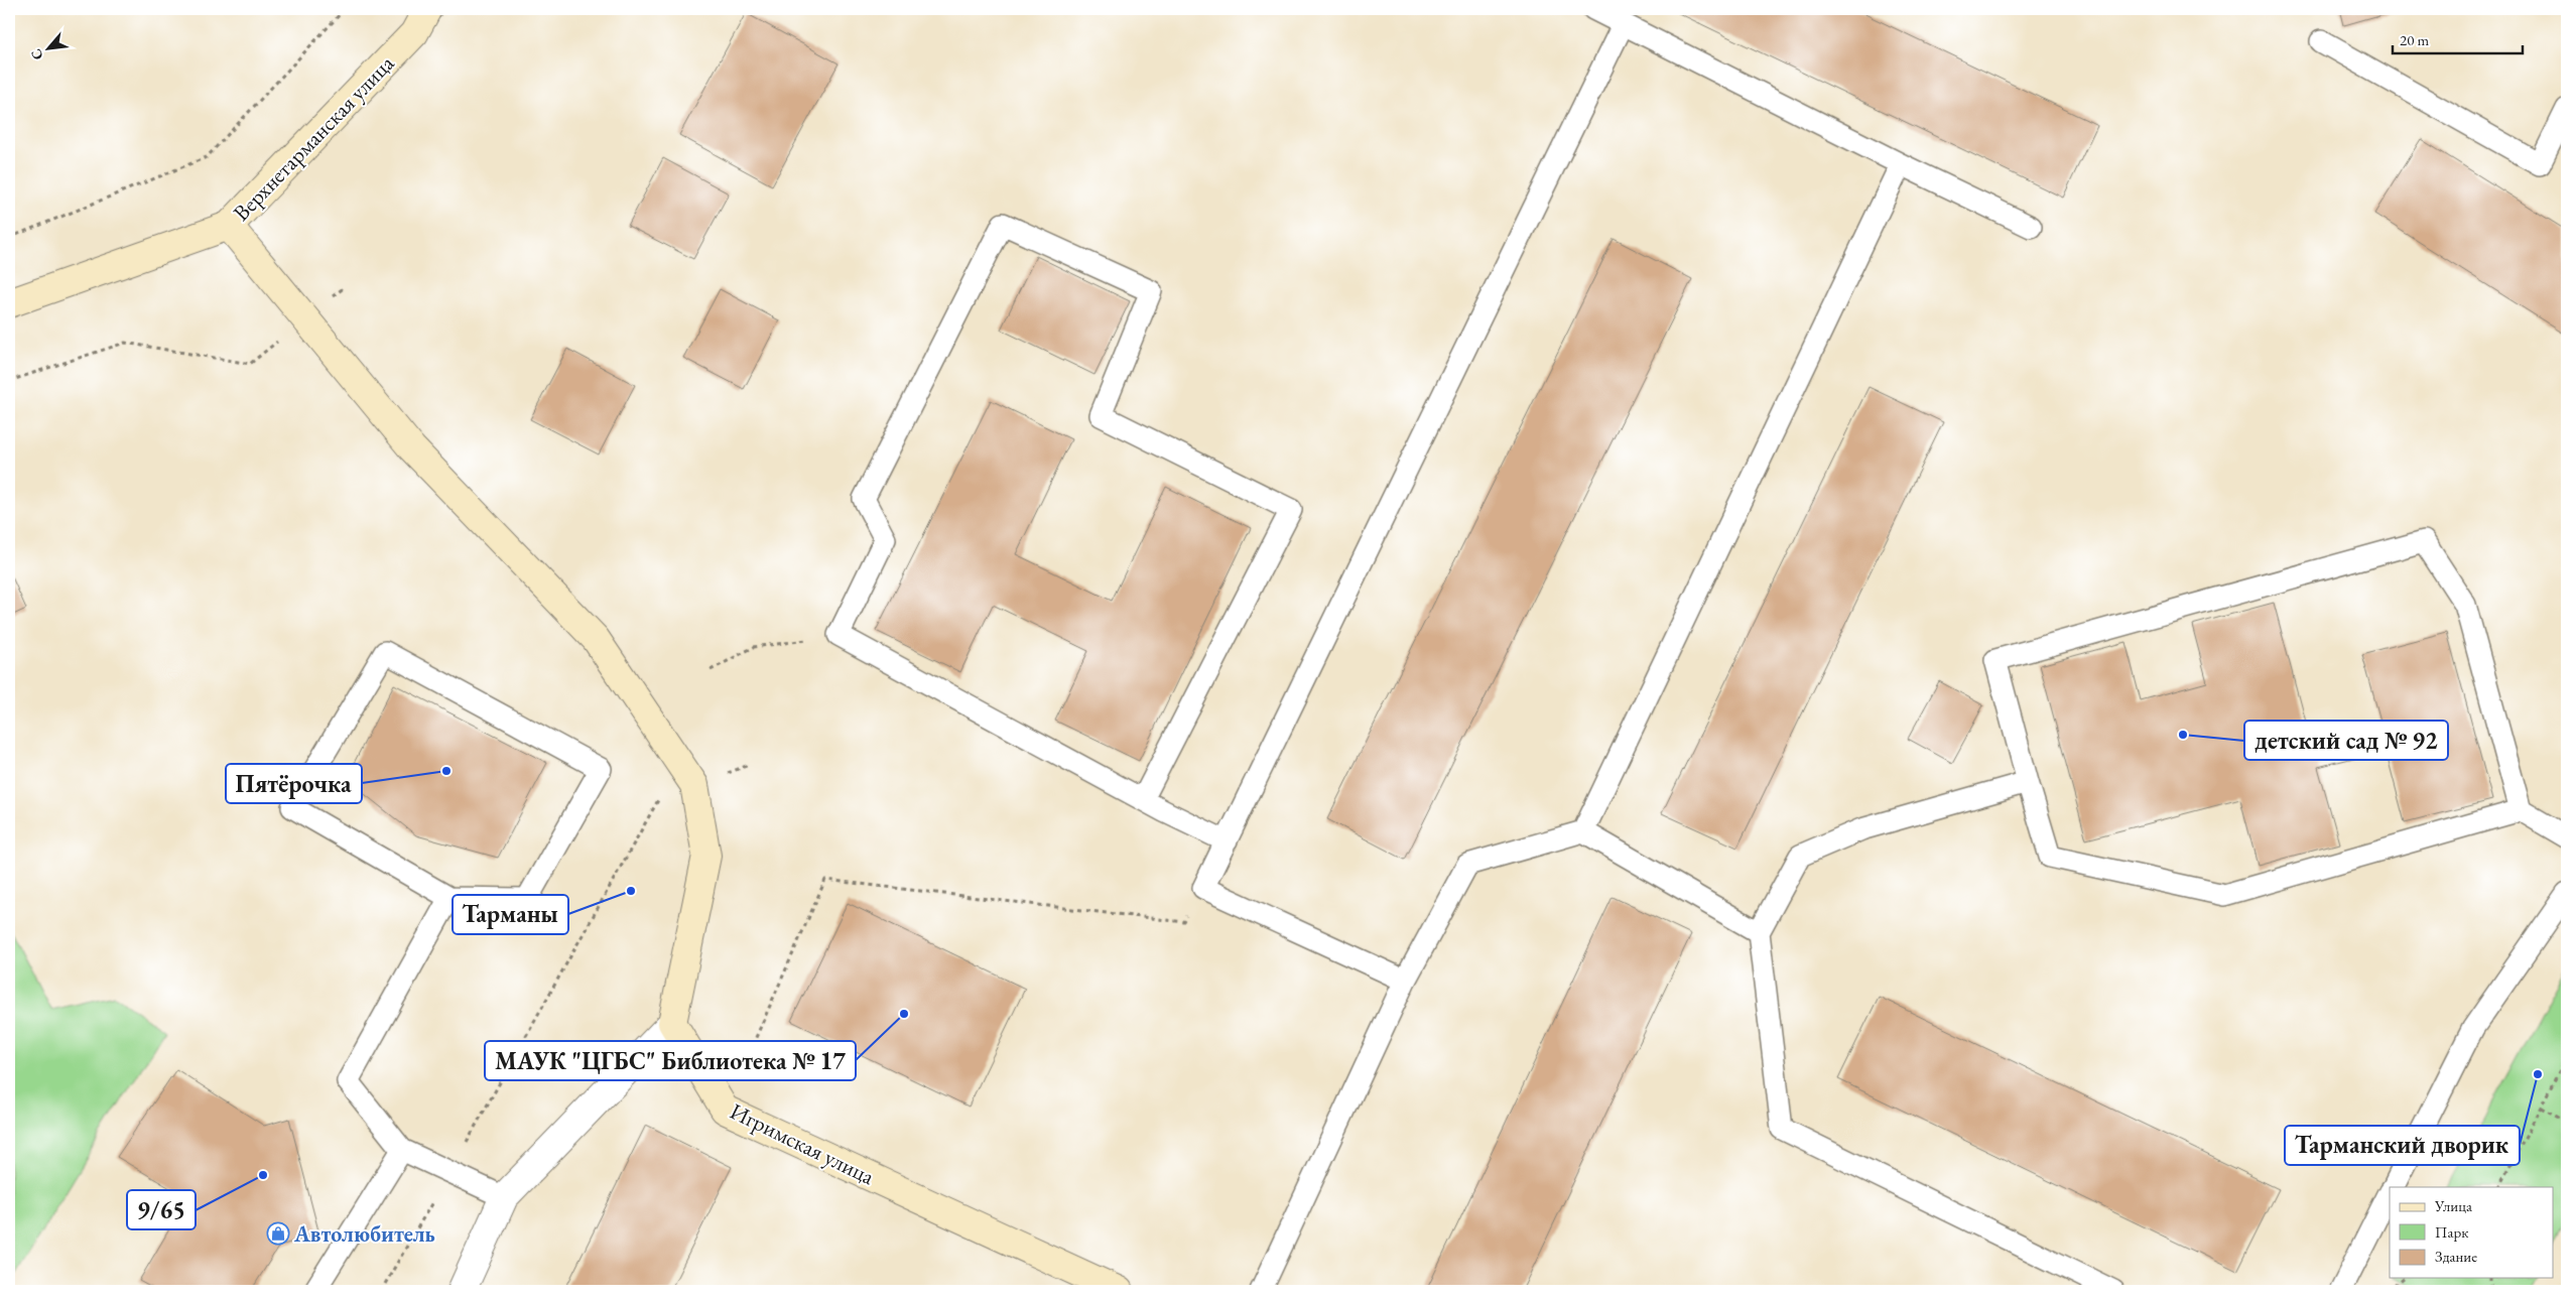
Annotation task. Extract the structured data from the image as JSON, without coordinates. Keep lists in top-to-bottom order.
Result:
{
  "streets": {
    "street": ["Верхнетарманская улица", "Игримская улица"]
  },
  "places": {
    "other": [
      "детский сад № 92",
      "Пятёрочка",
      "Тарманы",
      "МАУК \"ЦГБС\" Библиотека № 17",
      "Тарманский дворик",
      "9/65"
    ],
    "shop": ["Автолюбитель"]
  },
  "legend": ["Улица", "Парк", "Здание"],
  "scale_bar": "20 m",
  "north": "bottom left"
}
